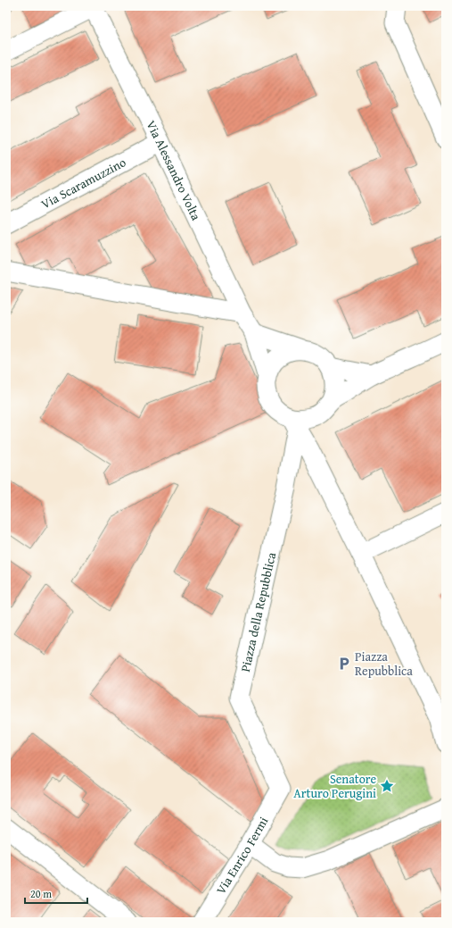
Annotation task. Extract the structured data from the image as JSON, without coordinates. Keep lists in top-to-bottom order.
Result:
{
  "streets": {
    "street": [
      "Via Alessandro Volta",
      "Via Scaramuzzino",
      "Piazza della Repubblica",
      "Via Enrico Fermi"
    ]
  },
  "crossings": [
    ["Via Alessandro Volta", "Via Scaramuzzino"],
    ["Via Alessandro Volta", "Piazza della Repubblica"],
    ["Piazza della Repubblica", "Via Enrico Fermi"]
  ],
  "places": {
    "parking": ["Piazza Repubblica"],
    "place": ["Senatore Arturo Perugini"]
  },
  "scale_bar": "20 m"
}
